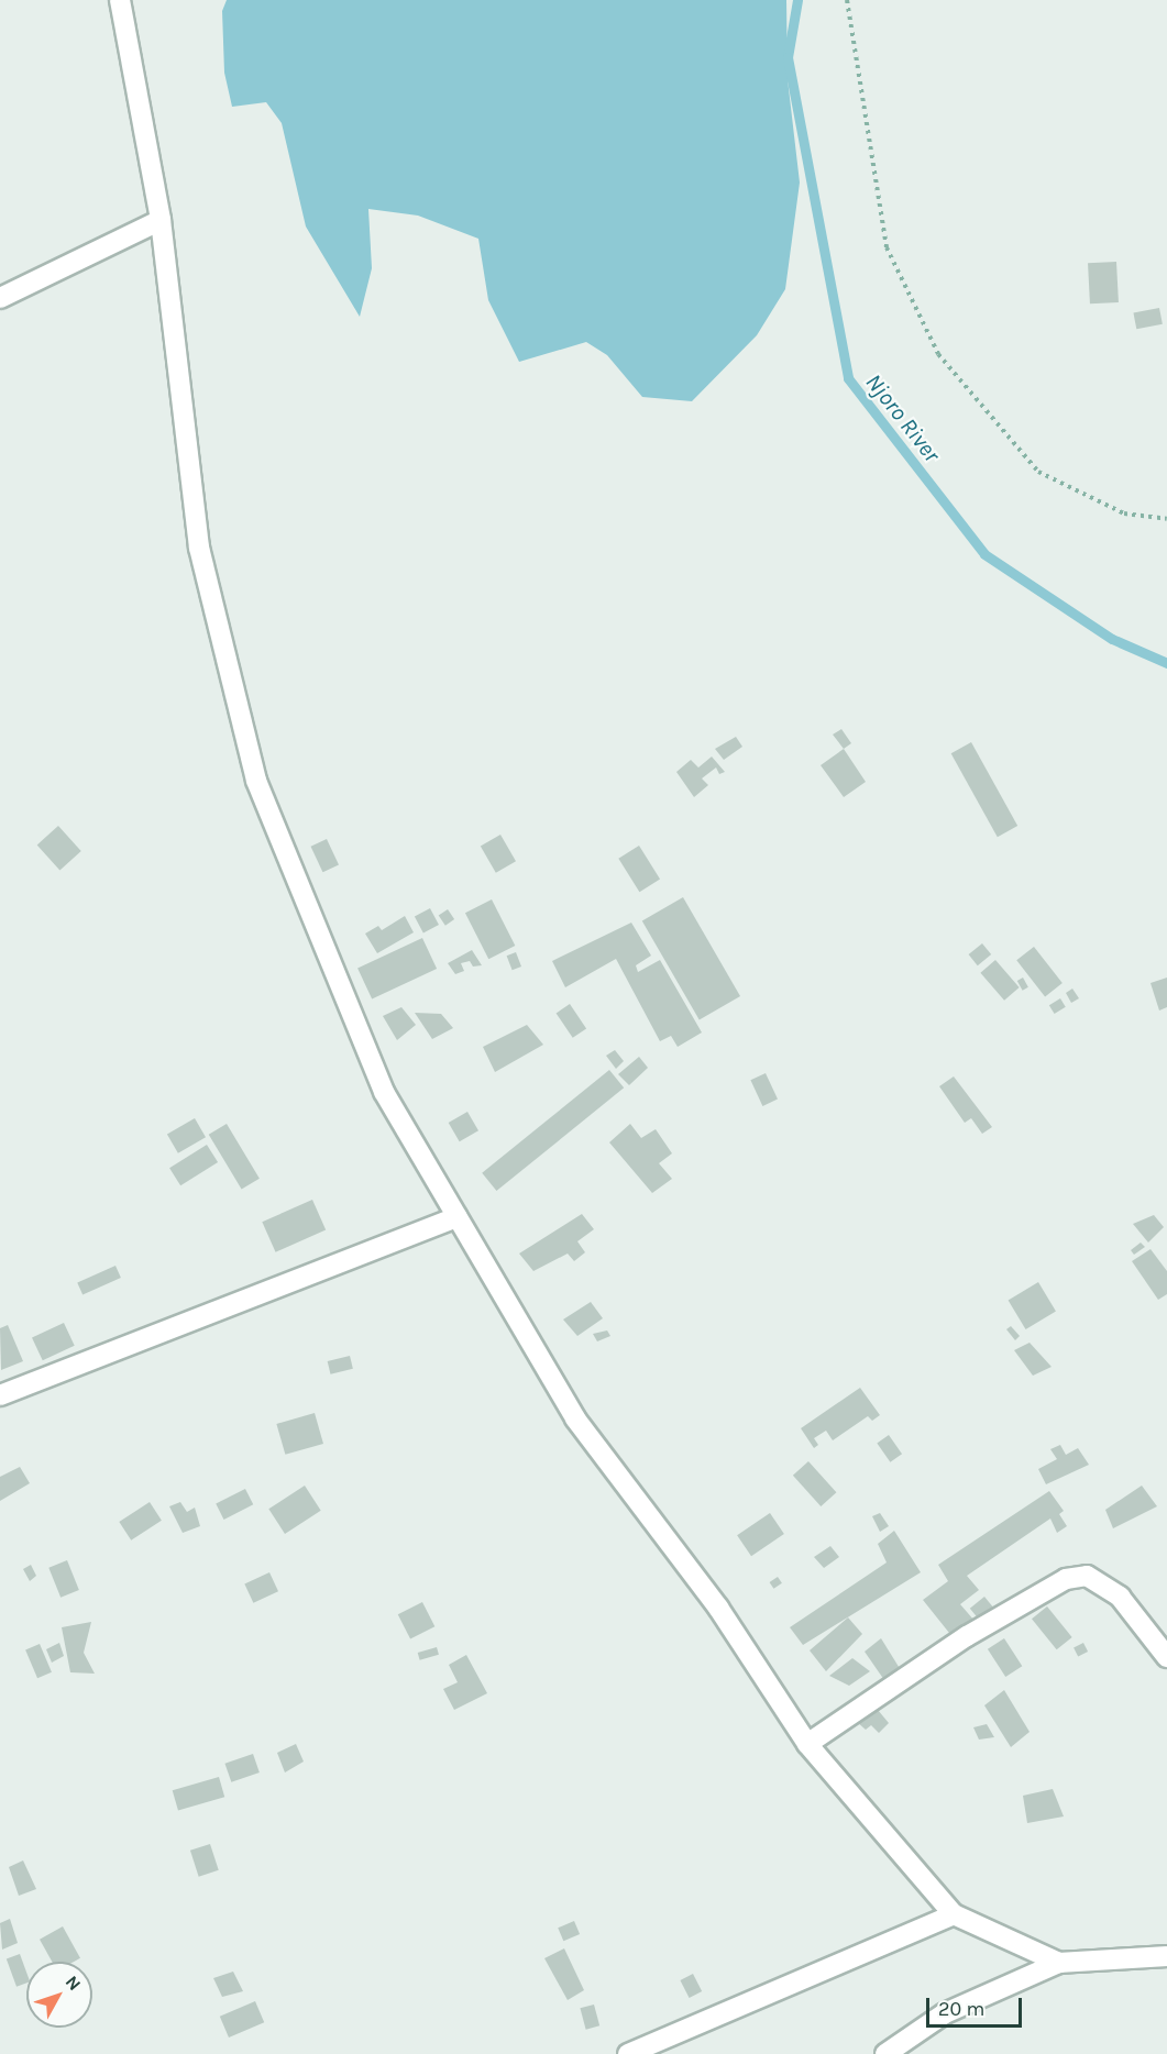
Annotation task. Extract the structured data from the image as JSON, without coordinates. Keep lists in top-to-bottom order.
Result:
{
  "water": ["Njoro River"],
  "scale_bar": "20 m",
  "north": "top right"
}
